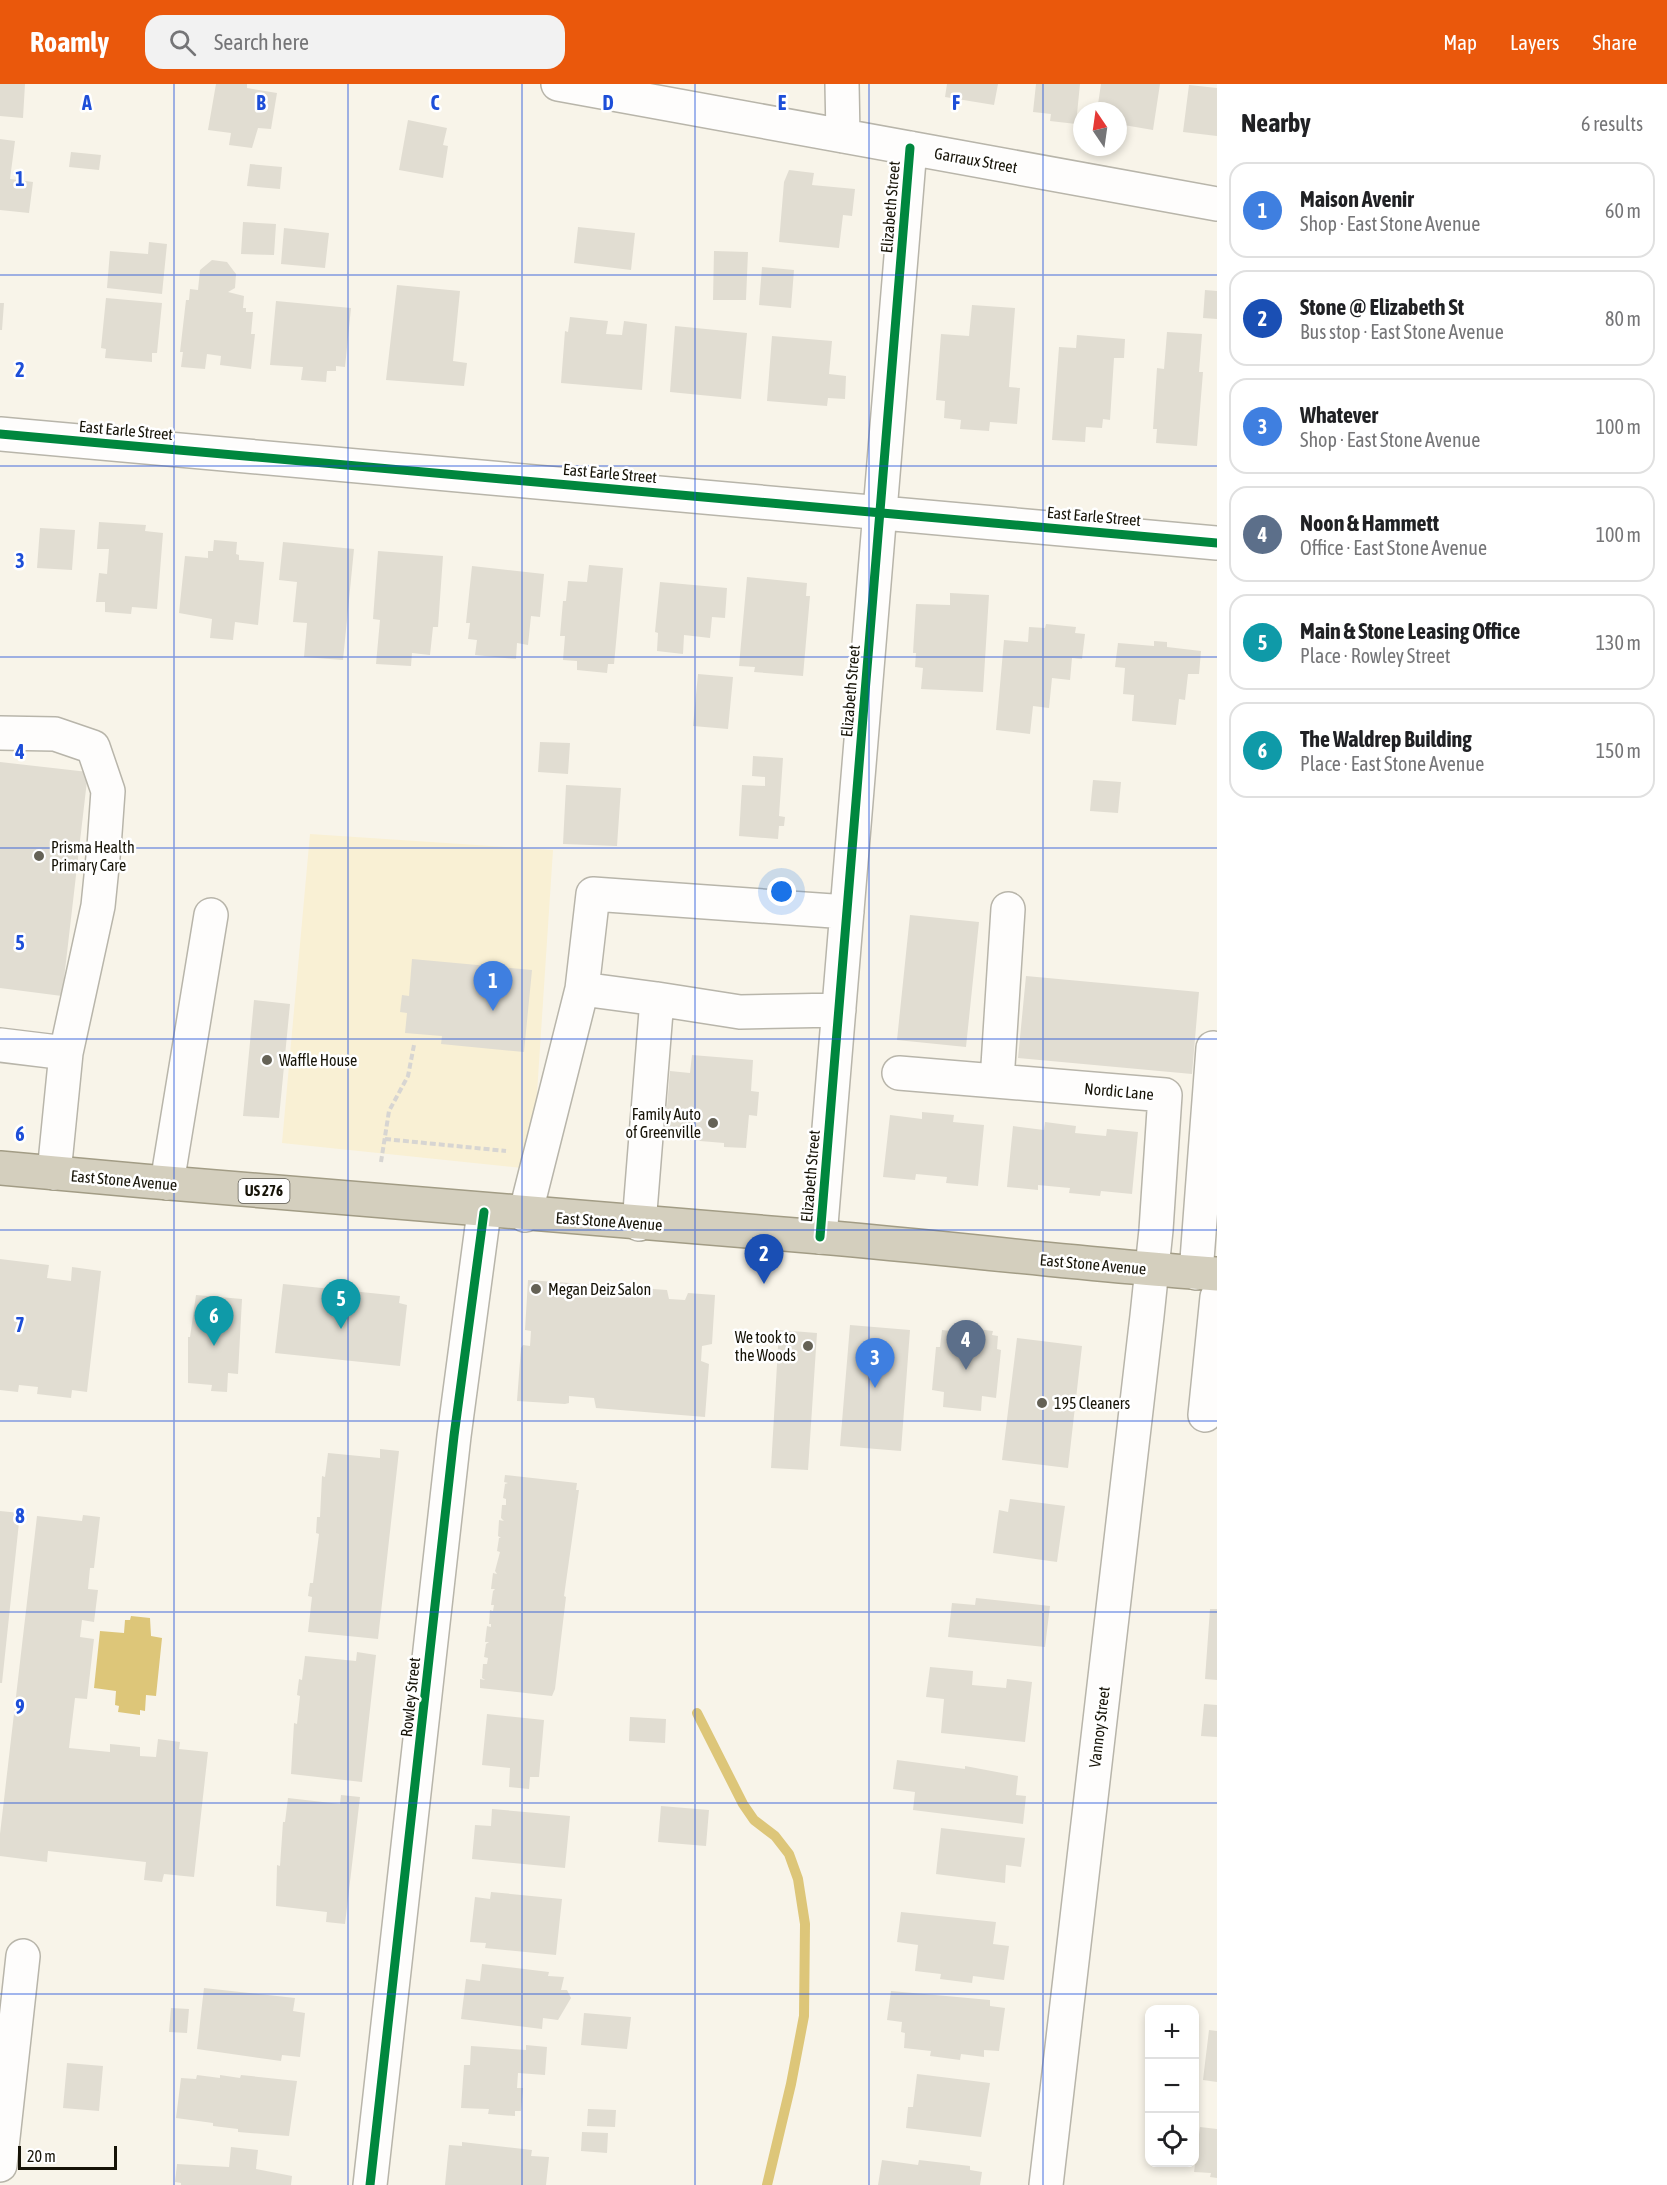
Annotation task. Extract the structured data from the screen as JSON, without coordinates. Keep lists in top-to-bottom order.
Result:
{
  "streets": {
    "highway": ["East Stone Avenue", "US 276"],
    "street": [
      "Garraux Street",
      "Elizabeth Street",
      "East Earle Street",
      "Nordic Lane",
      "Rowley Street",
      "Vannoy Street"
    ]
  },
  "crossings": [
    ["Garraux Street", "Elizabeth Street"],
    ["Elizabeth Street", "East Earle Street"],
    ["Elizabeth Street", "East Stone Avenue"],
    ["Nordic Lane", "East Stone Avenue"],
    ["Nordic Lane", "Vannoy Street"],
    ["East Stone Avenue", "Rowley Street"],
    ["East Stone Avenue", "Vannoy Street"]
  ],
  "places": [
    "Prisma Health Primary Care",
    "Waffle House",
    "Family Auto of Greenville",
    "Megan Deiz Salon",
    "We took to the Woods",
    "195 Cleaners"
  ],
  "scale_bar": "20 m",
  "north": "top",
  "page": {
    "header": "Roamly",
    "search": "Search here",
    "nav": ["Map", "Layers", "Share"],
    "heading": ["Nearby", "6 results"],
    "list": [
      {
        "mark": "1",
        "name": "Maison Avenir",
        "note": "Shop · East Stone Avenue",
        "value": "60 m"
      },
      {
        "mark": "2",
        "name": "Stone @ Elizabeth St",
        "note": "Bus stop · East Stone Avenue",
        "value": "80 m"
      },
      {
        "mark": "3",
        "name": "Whatever",
        "note": "Shop · East Stone Avenue",
        "value": "100 m"
      },
      {
        "mark": "4",
        "name": "Noon & Hammett",
        "note": "Office · East Stone Avenue",
        "value": "100 m"
      },
      {
        "mark": "5",
        "name": "Main & Stone Leasing Office",
        "note": "Place · Rowley Street",
        "value": "130 m"
      },
      {
        "mark": "6",
        "name": "The Waldrep Building",
        "note": "Place · East Stone Avenue",
        "value": "150 m"
      }
    ],
    "pins": [
      "1",
      "2",
      "5",
      "6",
      "4",
      "3"
    ],
    "map_buttons": ["+", "−"],
    "scale": "20 m"
  },
  "grid": {
    "columns": [
      "A",
      "B",
      "C",
      "D",
      "E",
      "F"
    ],
    "rows": [
      "1",
      "2",
      "3",
      "4",
      "5",
      "6",
      "7",
      "8",
      "9"
    ]
  }
}
